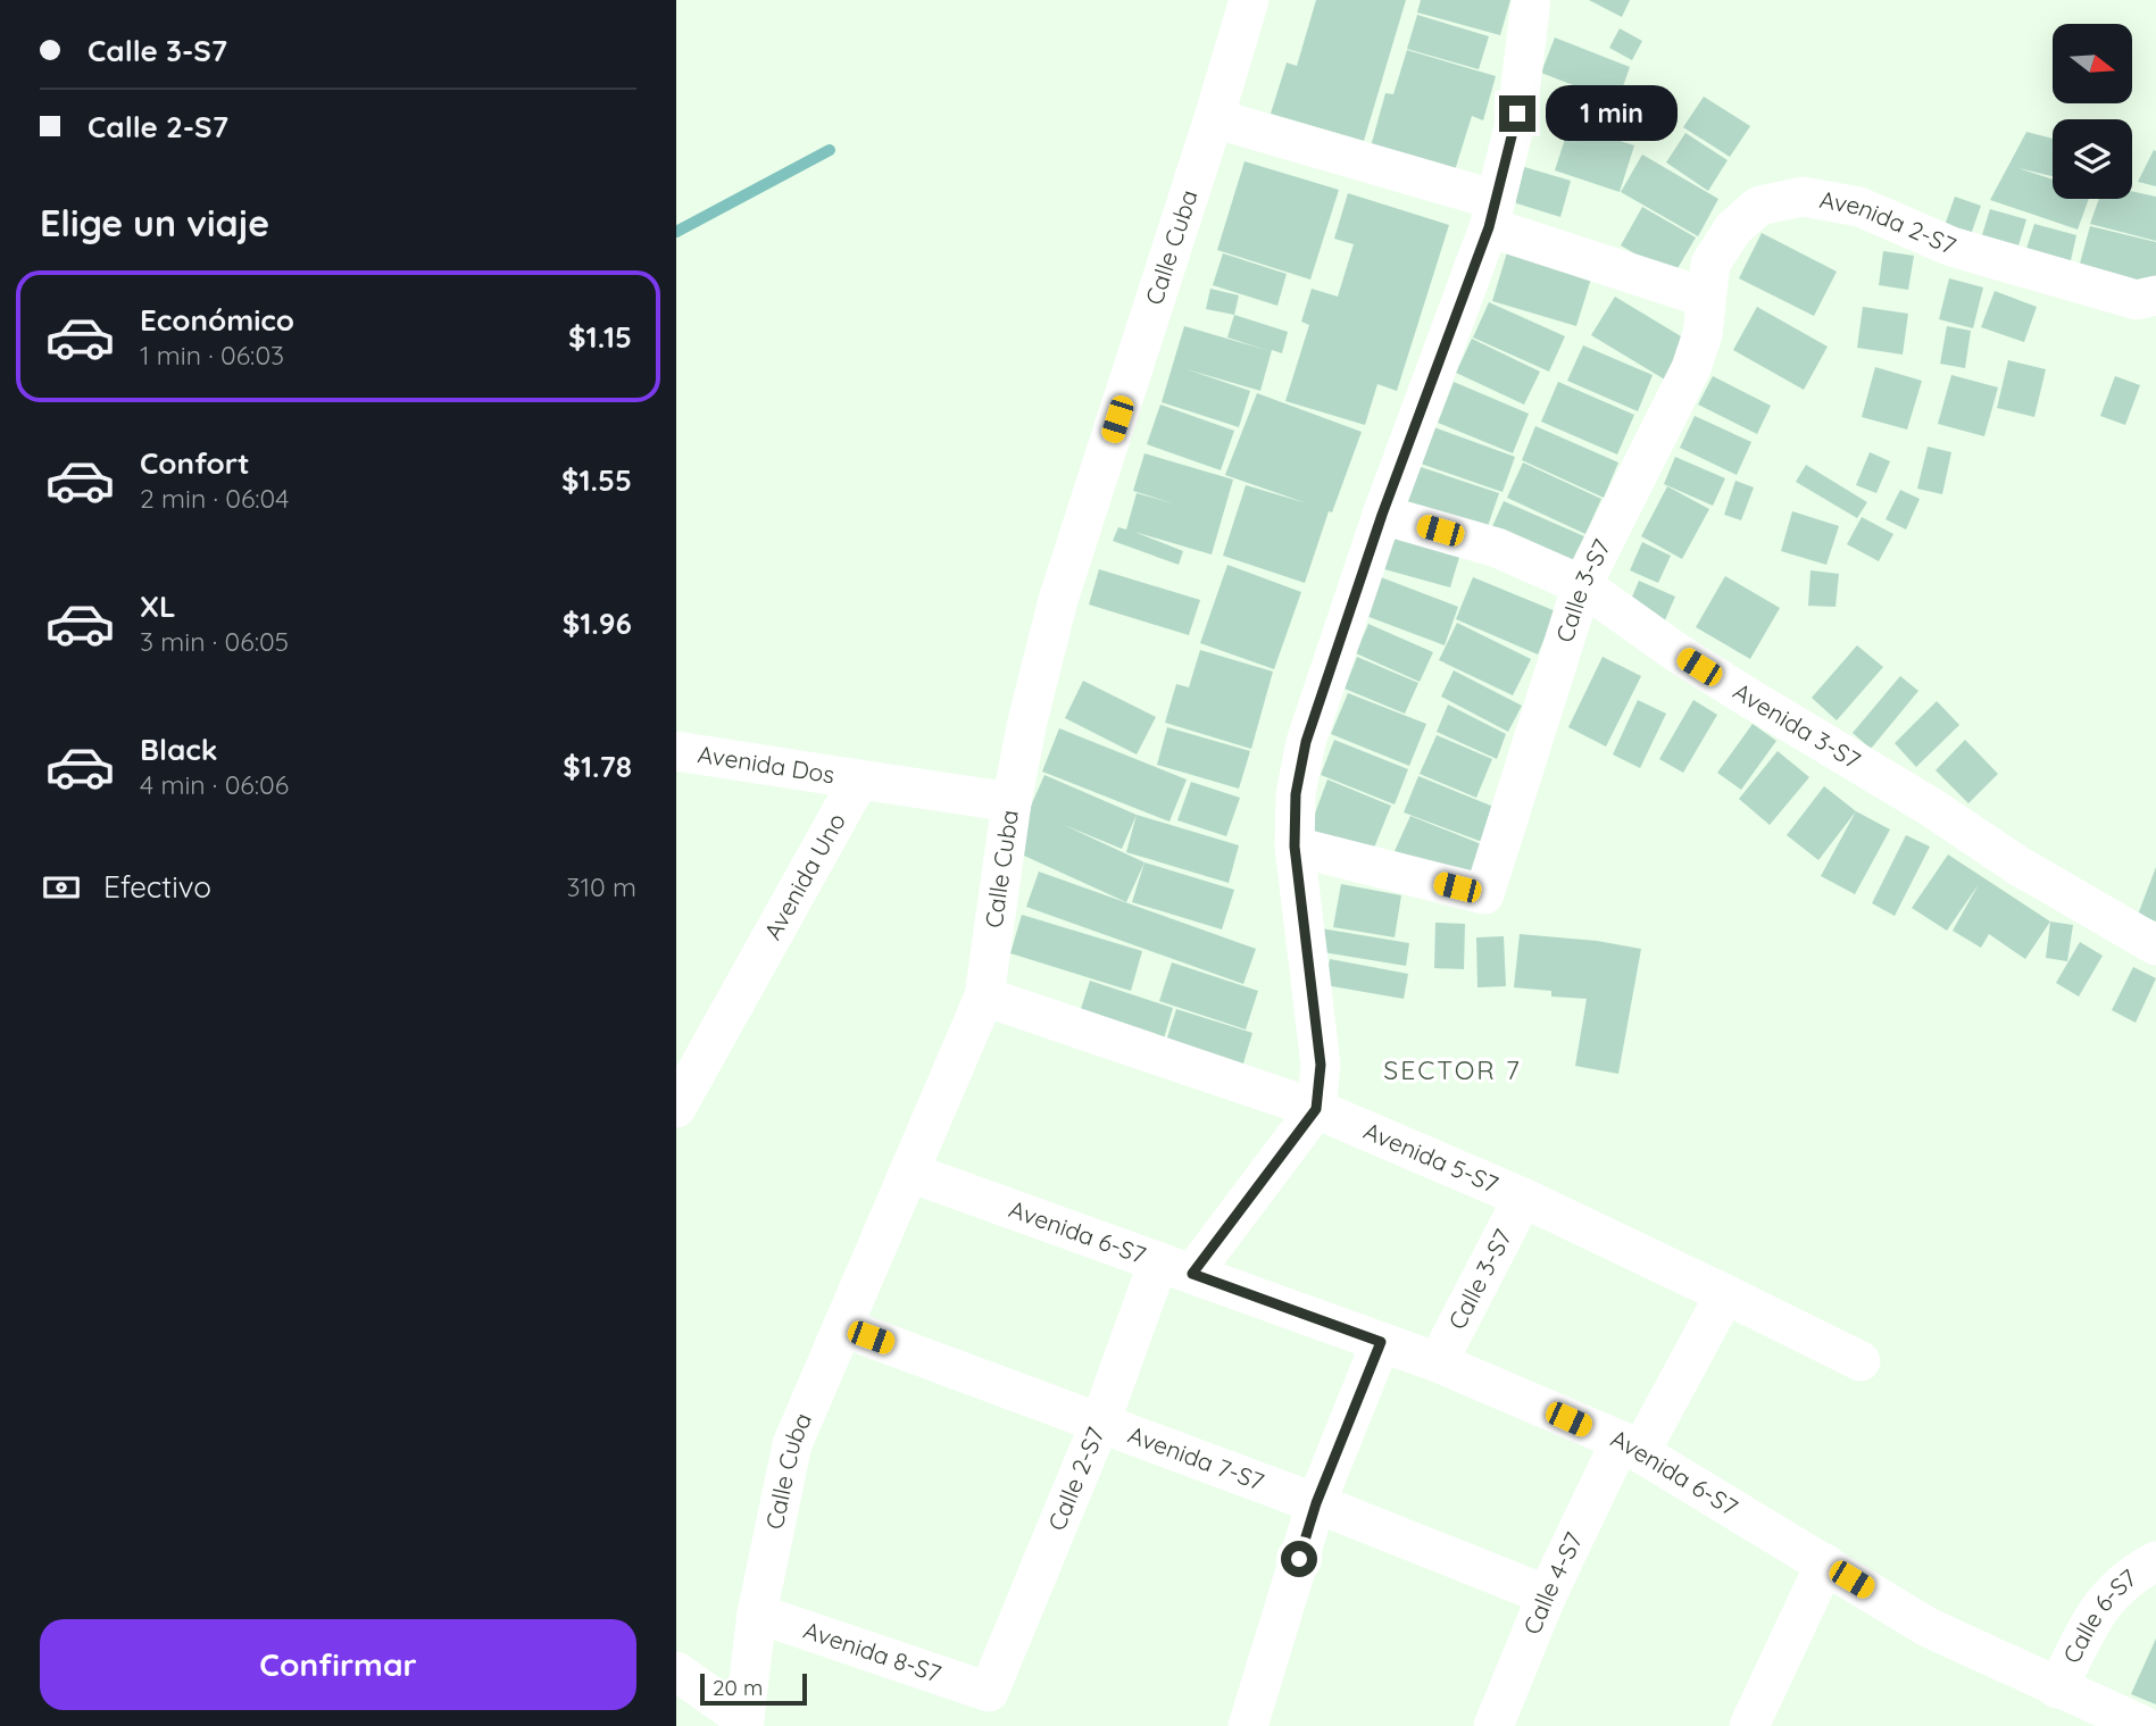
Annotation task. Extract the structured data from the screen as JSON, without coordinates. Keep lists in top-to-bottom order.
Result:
{
  "streets": {
    "street": [
      "Avenida 2-S7",
      "Calle Cuba",
      "Calle 3-S7",
      "Avenida 3-S7",
      "Avenida Dos",
      "Avenida Uno",
      "Avenida 5-S7",
      "Avenida 6-S7",
      "Avenida 7-S7",
      "Calle 2-S7",
      "Calle 4-S7",
      "Calle 6-S7",
      "Avenida 8-S7"
    ]
  },
  "crossings": [
    ["Avenida 2-S7", "Calle 3-S7"],
    ["Calle Cuba", "Avenida 5-S7"],
    ["Calle Cuba", "Avenida 6-S7"],
    ["Calle Cuba", "Avenida 7-S7"],
    ["Calle Cuba", "Avenida 8-S7"],
    ["Calle 3-S7", "Avenida 3-S7"],
    ["Calle 3-S7", "Avenida 5-S7"],
    ["Calle 3-S7", "Avenida 6-S7"],
    ["Avenida Dos", "Avenida Uno"],
    ["Avenida 5-S7", "Calle 2-S7"],
    ["Avenida 5-S7", "Calle 4-S7"],
    ["Avenida 6-S7", "Calle 2-S7"],
    ["Avenida 6-S7", "Calle 4-S7"],
    ["Avenida 6-S7", "Calle 6-S7"],
    ["Avenida 7-S7", "Calle 2-S7"],
    ["Avenida 7-S7", "Calle 4-S7"],
    ["Calle 2-S7", "Avenida 8-S7"]
  ],
  "districts": ["SECTOR 7"],
  "scale_bar": "20 m",
  "north": "right",
  "page": {
    "banner": ["Calle 3-S7", "Calle 2-S7"],
    "bubble": "1 min",
    "heading": "Elige un viaje",
    "list": [
      {
        "name": "Económico",
        "note": "1 min · 06:03",
        "value": "$1.15"
      },
      {
        "name": "Confort",
        "note": "2 min · 06:04",
        "value": "$1.55"
      },
      {
        "name": "XL",
        "note": "3 min · 06:05",
        "value": "$1.96"
      },
      {
        "name": "Black",
        "note": "4 min · 06:06",
        "value": "$1.78"
      }
    ],
    "pay": ["Efectivo", "310 m"],
    "buttons": "Confirmar",
    "scale": "20 m"
  }
}
